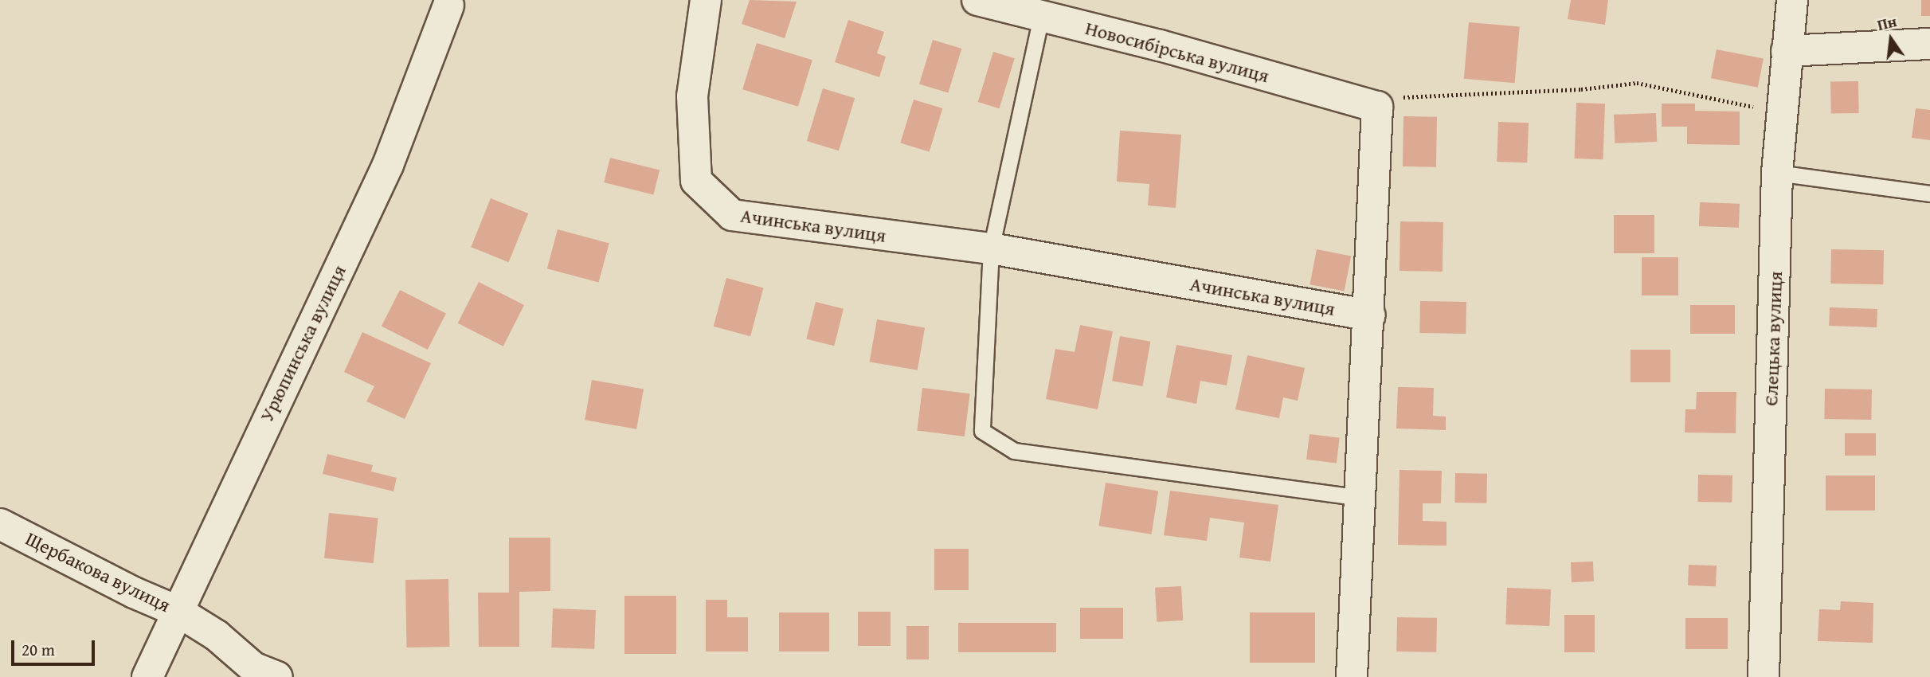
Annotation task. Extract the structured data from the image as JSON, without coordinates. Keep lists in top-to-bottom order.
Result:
{
  "streets": {
    "street": [
      "Новосибірська вулиця",
      "Ачинська вулиця",
      "Єлецька вулиця",
      "Урюпинська вулиця",
      "Щербакова вулиця"
    ]
  },
  "crossings": [
    ["Урюпинська вулиця", "Щербакова вулиця"]
  ],
  "scale_bar": "20 m",
  "north": "top"
}
